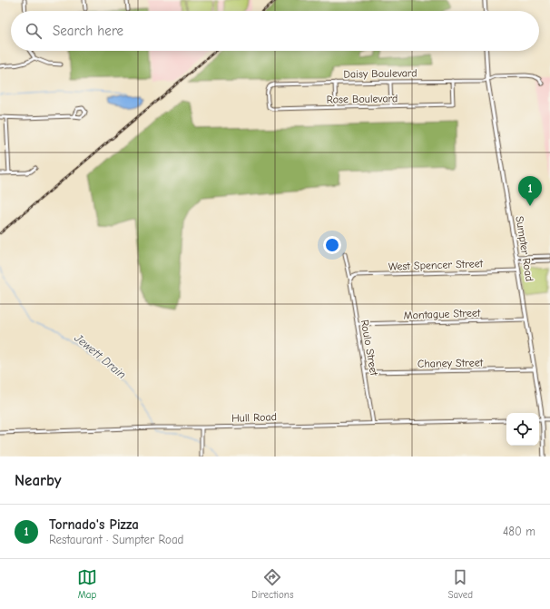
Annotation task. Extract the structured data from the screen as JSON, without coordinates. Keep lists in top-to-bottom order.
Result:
{
  "streets": {
    "street": [
      "Daisy Boulevard",
      "Rose Boulevard",
      "Sumpter Road",
      "West Spencer Street",
      "Montague Street",
      "Roulo Street",
      "Chaney Street",
      "Hull Road"
    ]
  },
  "crossings": [
    ["Daisy Boulevard", "Rose Boulevard"],
    ["Daisy Boulevard", "Sumpter Road"],
    ["Sumpter Road", "West Spencer Street"],
    ["Sumpter Road", "Montague Street"],
    ["Sumpter Road", "Chaney Street"],
    ["West Spencer Street", "Roulo Street"],
    ["Montague Street", "Roulo Street"],
    ["Roulo Street", "Chaney Street"],
    ["Roulo Street", "Hull Road"]
  ],
  "water": ["Jewett Drain"],
  "page": {
    "search": "Search here",
    "pins": "1",
    "heading": "Nearby",
    "list": [
      {
        "mark": "1",
        "name": "Tornado's Pizza",
        "note": "Restaurant · Sumpter Road",
        "value": "480 m"
      }
    ],
    "nav": ["Map", "Directions", "Saved"]
  }
}
